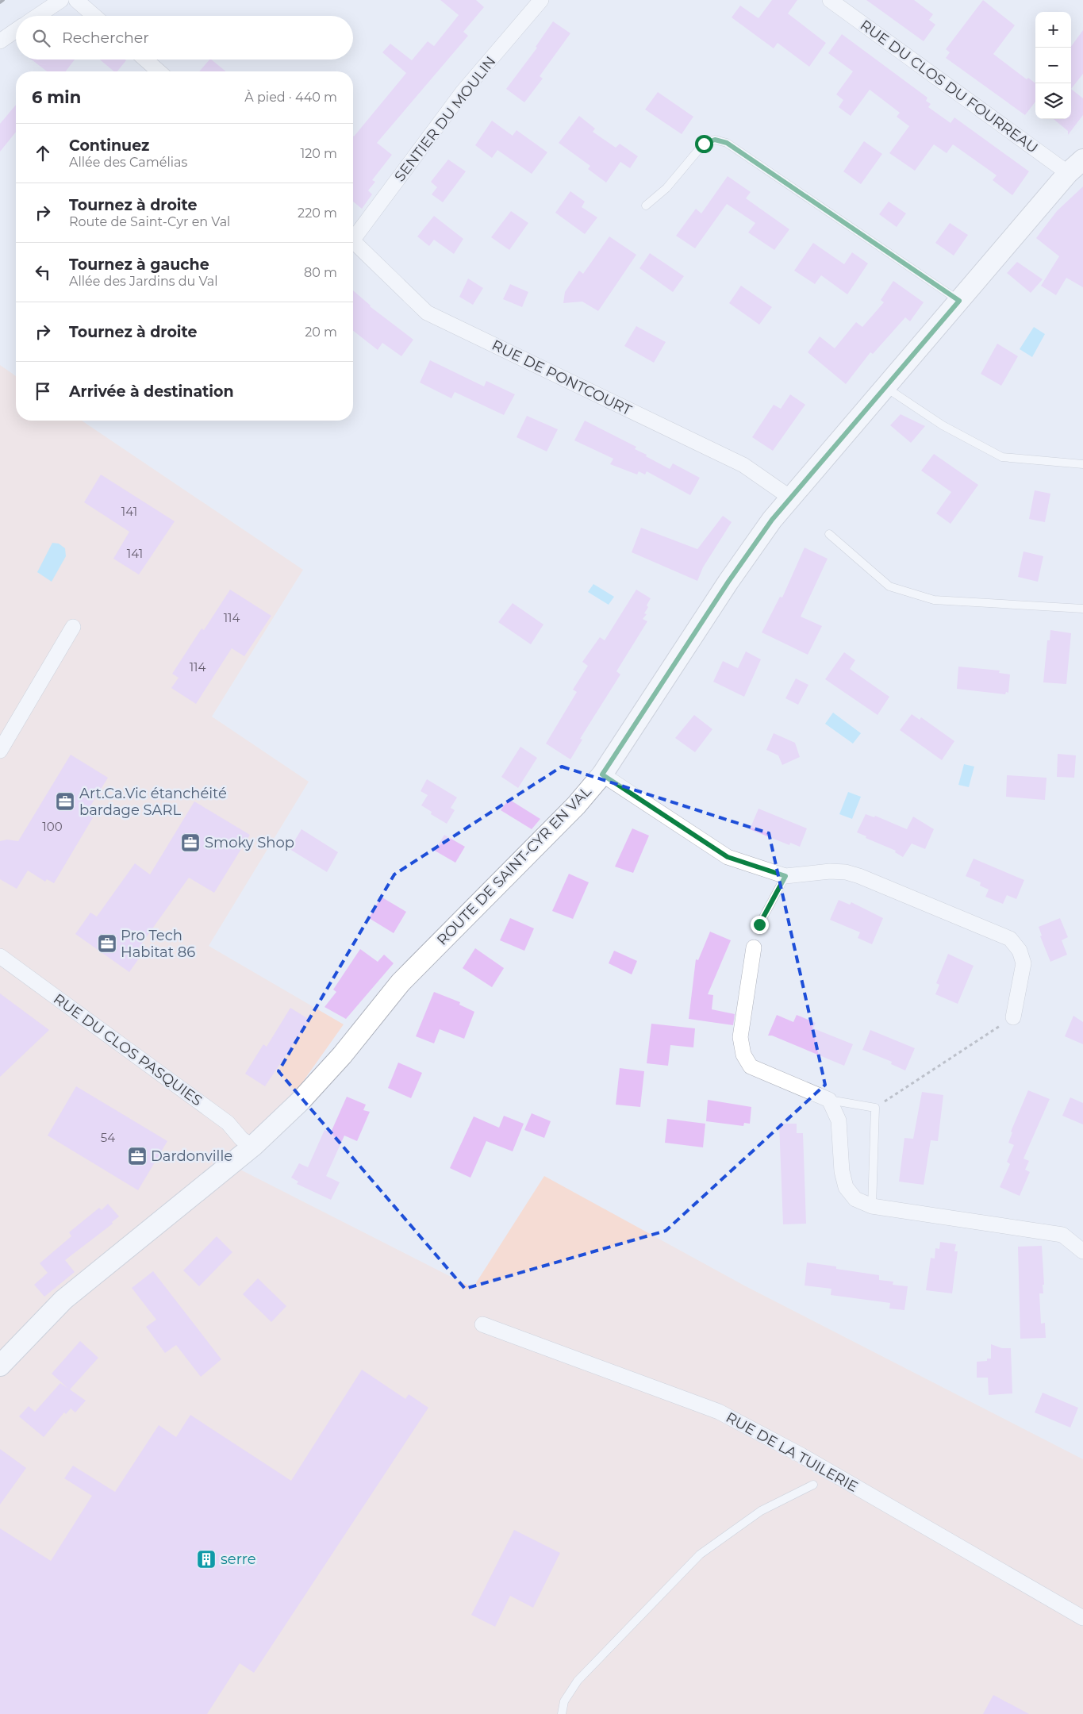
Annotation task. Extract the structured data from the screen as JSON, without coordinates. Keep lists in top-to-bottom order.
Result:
{
  "streets": {
    "street": [
      "RUE DU CLOS DU FOURREAU",
      "SENTIER DU MOULIN",
      "RUE DE PONTCOURT",
      "ROUTE DE SAINT-CYR EN VAL",
      "RUE DU CLOS PASQUIES",
      "RUE DE LA TUILERIE"
    ]
  },
  "crossings": [
    ["RUE DU CLOS DU FOURREAU", "ROUTE DE SAINT-CYR EN VAL"],
    ["RUE DE PONTCOURT", "ROUTE DE SAINT-CYR EN VAL"],
    ["ROUTE DE SAINT-CYR EN VAL", "RUE DU CLOS PASQUIES"]
  ],
  "places": {
    "office": [
      "Art.Ca.Vic étanchéité bardage SARL",
      "Smoky Shop",
      "Pro Tech Habitat 86",
      "Dardonville"
    ],
    "building": ["serre"]
  },
  "house_numbers": [
    "141",
    "141",
    "114",
    "114",
    "100",
    "54"
  ],
  "page": {
    "map_buttons": ["+", "−"],
    "search": "Rechercher",
    "heading": ["6 min", "À pied · 440 m"],
    "list": [
      ["Continuez", "Allée des Camélias", "120 m"],
      ["Tournez à droite", "Route de Saint-Cyr en Val", "220 m"],
      ["Tournez à gauche", "Allée des Jardins du Val", "80 m"],
      ["Tournez à droite", "20 m"],
      "Arrivée à destination"
    ]
  }
}
